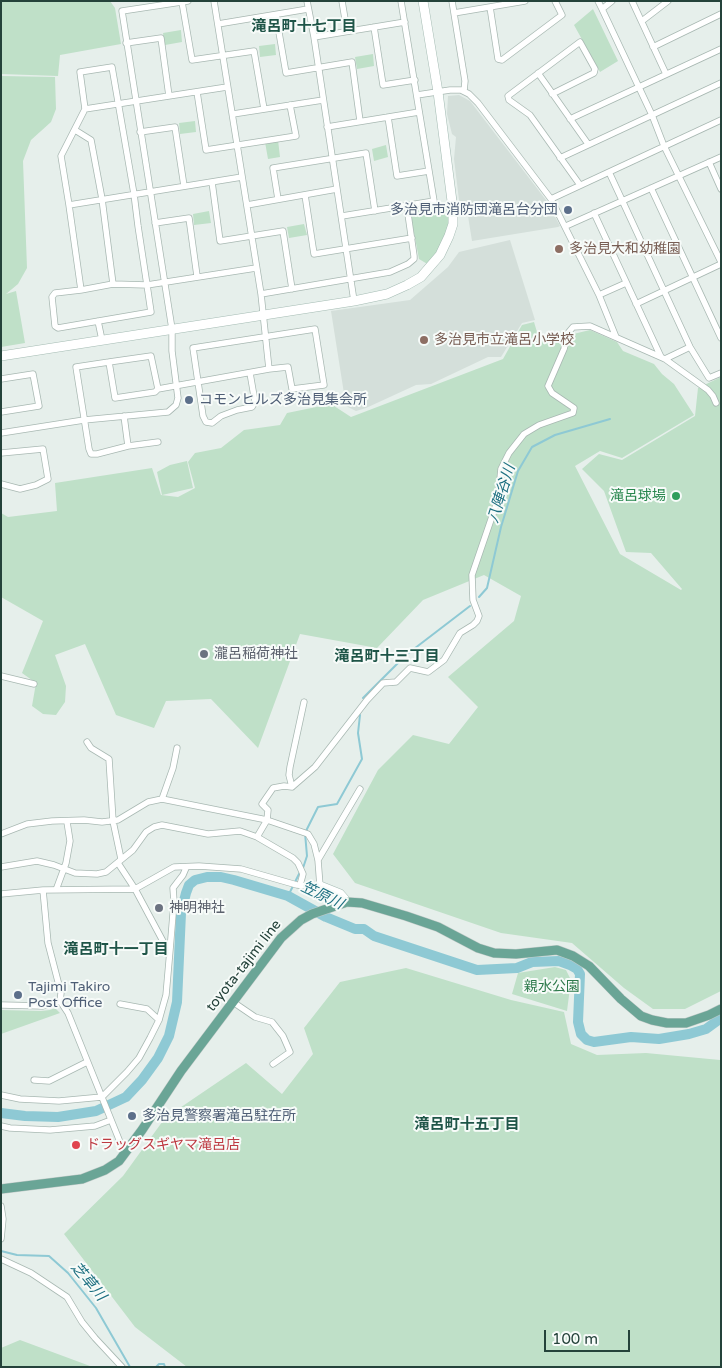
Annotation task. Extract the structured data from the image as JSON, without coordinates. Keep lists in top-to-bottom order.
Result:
{
  "streets": {
    "main road": ["toyota-tajimi line"]
  },
  "districts": [
    "滝呂町十七丁目",
    "滝呂町十三丁目",
    "滝呂町十一丁目",
    "滝呂町十五丁目"
  ],
  "water": ["八陣谷川", "笠原川", "芝草川"],
  "parks": ["親水公園"],
  "places": [
    "多治見市消防団滝呂台分団",
    "多治見大和幼稚園",
    "多治見市立滝呂小学校",
    "コモンヒルズ多治見集会所",
    "滝呂球場",
    "瀧呂稲荷神社",
    "神明神社",
    "Tajimi Takiro Post Office",
    "多治見警察署滝呂駐在所",
    "ドラッグスギヤマ滝呂店"
  ],
  "scale_bar": "100 m"
}
